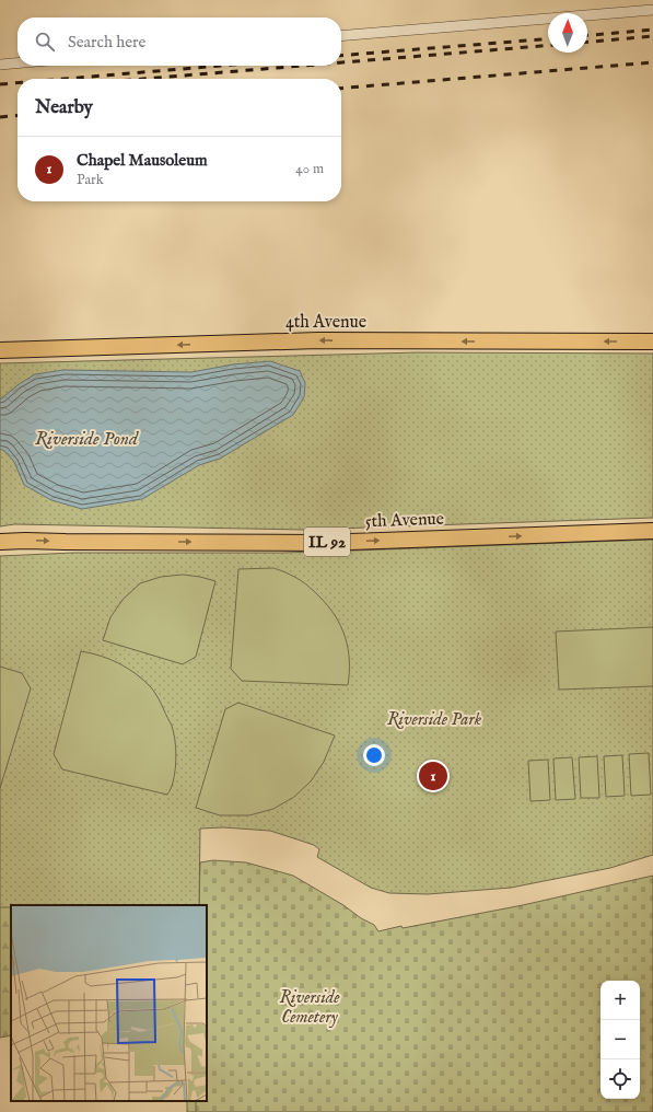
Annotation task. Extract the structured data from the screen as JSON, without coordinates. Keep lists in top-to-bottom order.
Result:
{
  "streets": {
    "main road": ["4th Avenue", "5th Avenue", "IL 92"]
  },
  "one_way": ["4th Avenue", "5th Avenue"],
  "water": ["Riverside Pond"],
  "parks": ["Riverside Park", "Riverside Cemetery"],
  "north": "top",
  "page": {
    "search": "Search here",
    "heading": "Nearby",
    "list": [
      {
        "mark": "1",
        "name": "Chapel Mausoleum",
        "note": "Park",
        "value": "40 m"
      }
    ],
    "pins": "1",
    "map_buttons": ["+", "−"]
  }
}
